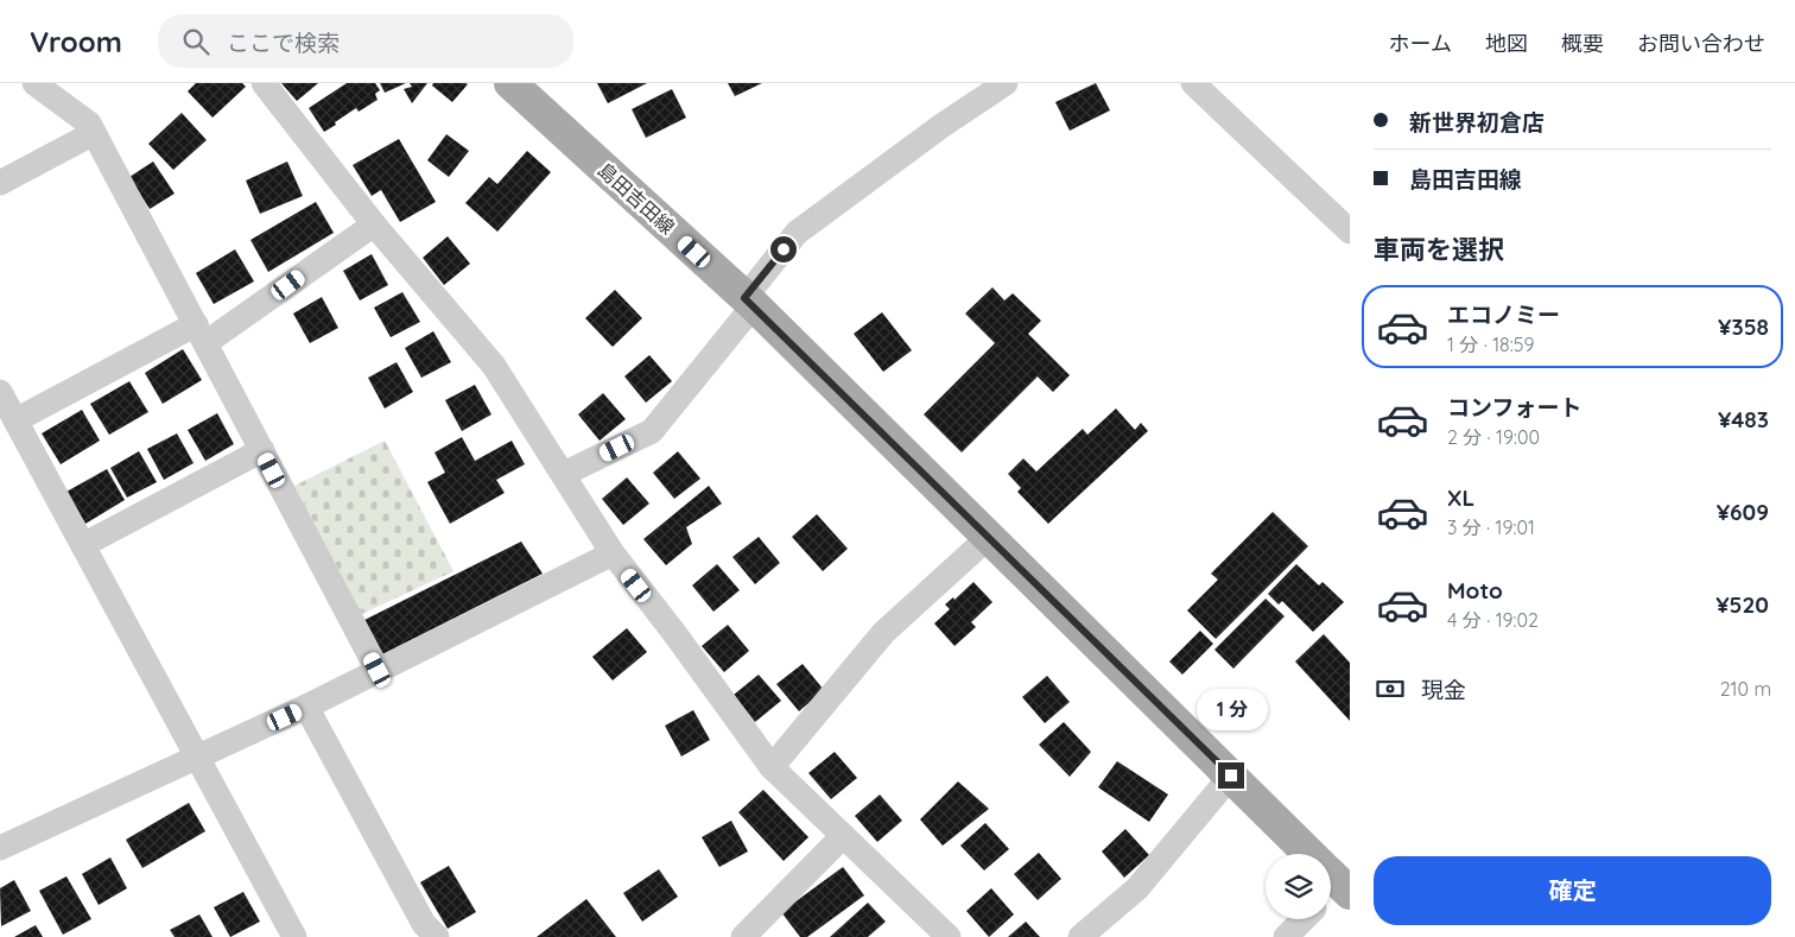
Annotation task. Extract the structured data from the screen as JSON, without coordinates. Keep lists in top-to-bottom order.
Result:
{
  "streets": {
    "main road": ["島田吉田線"]
  },
  "page": {
    "header": "Vroom",
    "search": "ここで検索",
    "nav": [
      "ホーム",
      "地図",
      "概要",
      "お問い合わせ"
    ],
    "banner": ["新世界初倉店", "島田吉田線"],
    "heading": "車両を選択",
    "list": [
      {
        "name": "エコノミー",
        "note": "1 分 · 18:59",
        "value": "¥358"
      },
      {
        "name": "コンフォート",
        "note": "2 分 · 19:00",
        "value": "¥483"
      },
      {
        "name": "XL",
        "note": "3 分 · 19:01",
        "value": "¥609"
      },
      {
        "name": "Moto",
        "note": "4 分 · 19:02",
        "value": "¥520"
      }
    ],
    "pay": ["現金", "210 m"],
    "bubble": "1 分",
    "buttons": "確定"
  }
}
